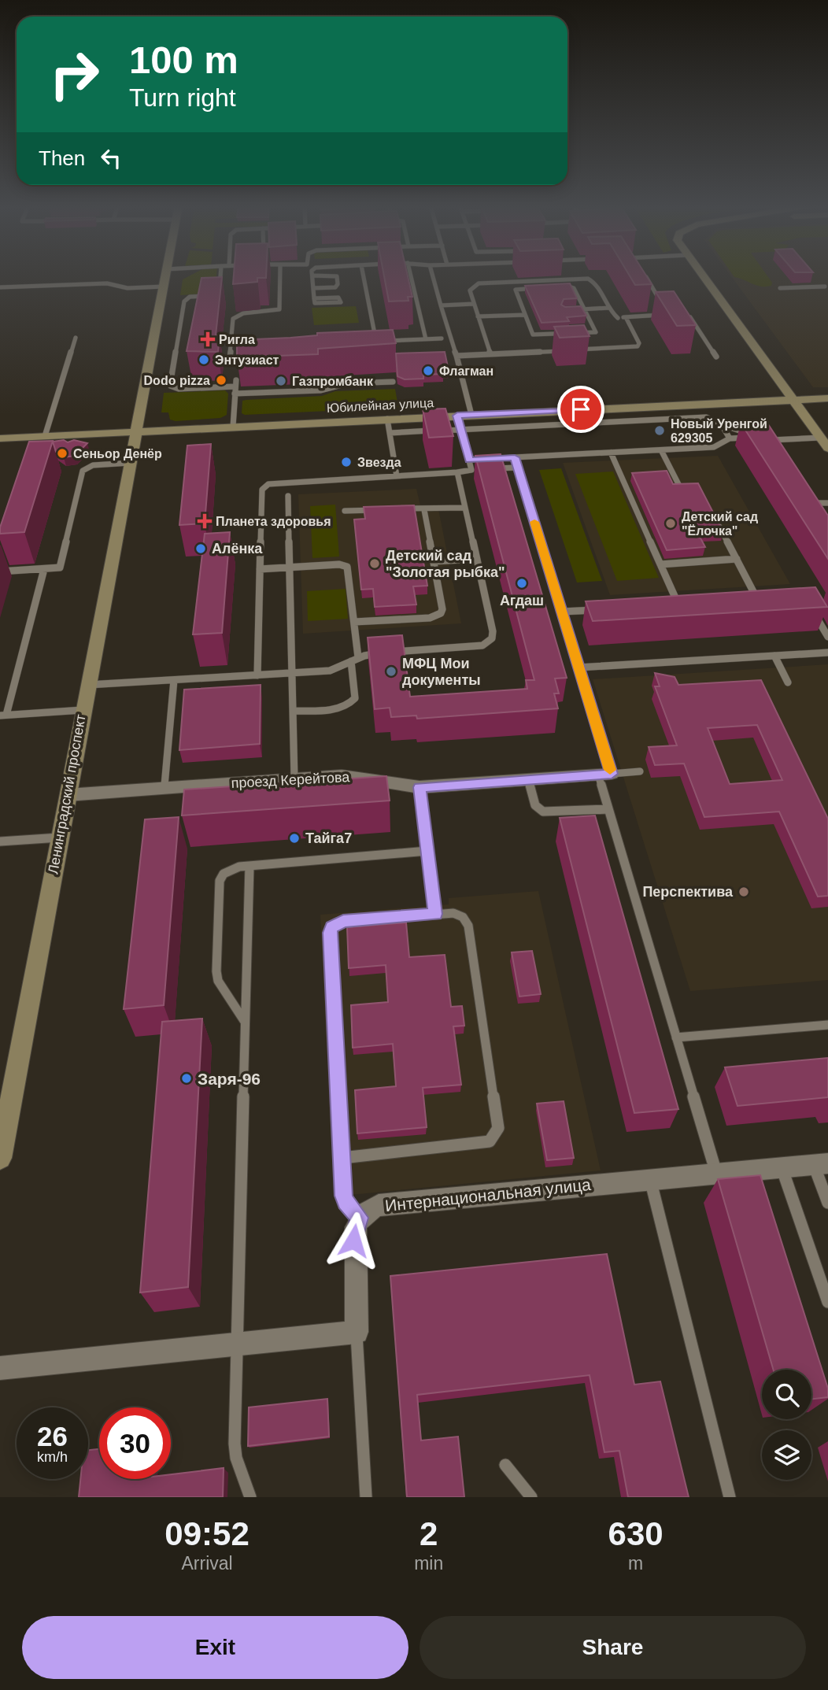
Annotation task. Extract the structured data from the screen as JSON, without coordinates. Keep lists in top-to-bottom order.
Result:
{
  "streets": {
    "main road": ["Юбилейная улица", "Ленинградский проспект"],
    "street": ["проезд Керейтова", "Интернациональная улица"]
  },
  "crossings": [
    ["Юбилейная улица", "Ленинградский проспект"],
    ["проезд Керейтова", "Ленинградский проспект"]
  ],
  "places": {
    "health": ["Ригла", "Планета здоровья"],
    "other": [
      "Энтузиаст",
      "Флагман",
      "Dodo pizza",
      "Газпромбанк",
      "Новый Уренгой 629305",
      "Сеньор Денёр",
      "Звезда",
      "Детский сад \"Ёлочка\"",
      "Алёнка",
      "Детский сад \"Золотая рыбка\"",
      "Агдаш",
      "МФЦ Мои документы",
      "Тайга7",
      "Перспектива",
      "Заря-96"
    ]
  },
  "page": {
    "turn": ["100 m", "Turn right"],
    "then": "Then",
    "speed": "26 km/h",
    "limit": "30",
    "eta": [
      "09:52",
      "Arrival",
      "2",
      "min",
      "630",
      "m"
    ],
    "buttons": ["Exit", "Share"]
  }
}
